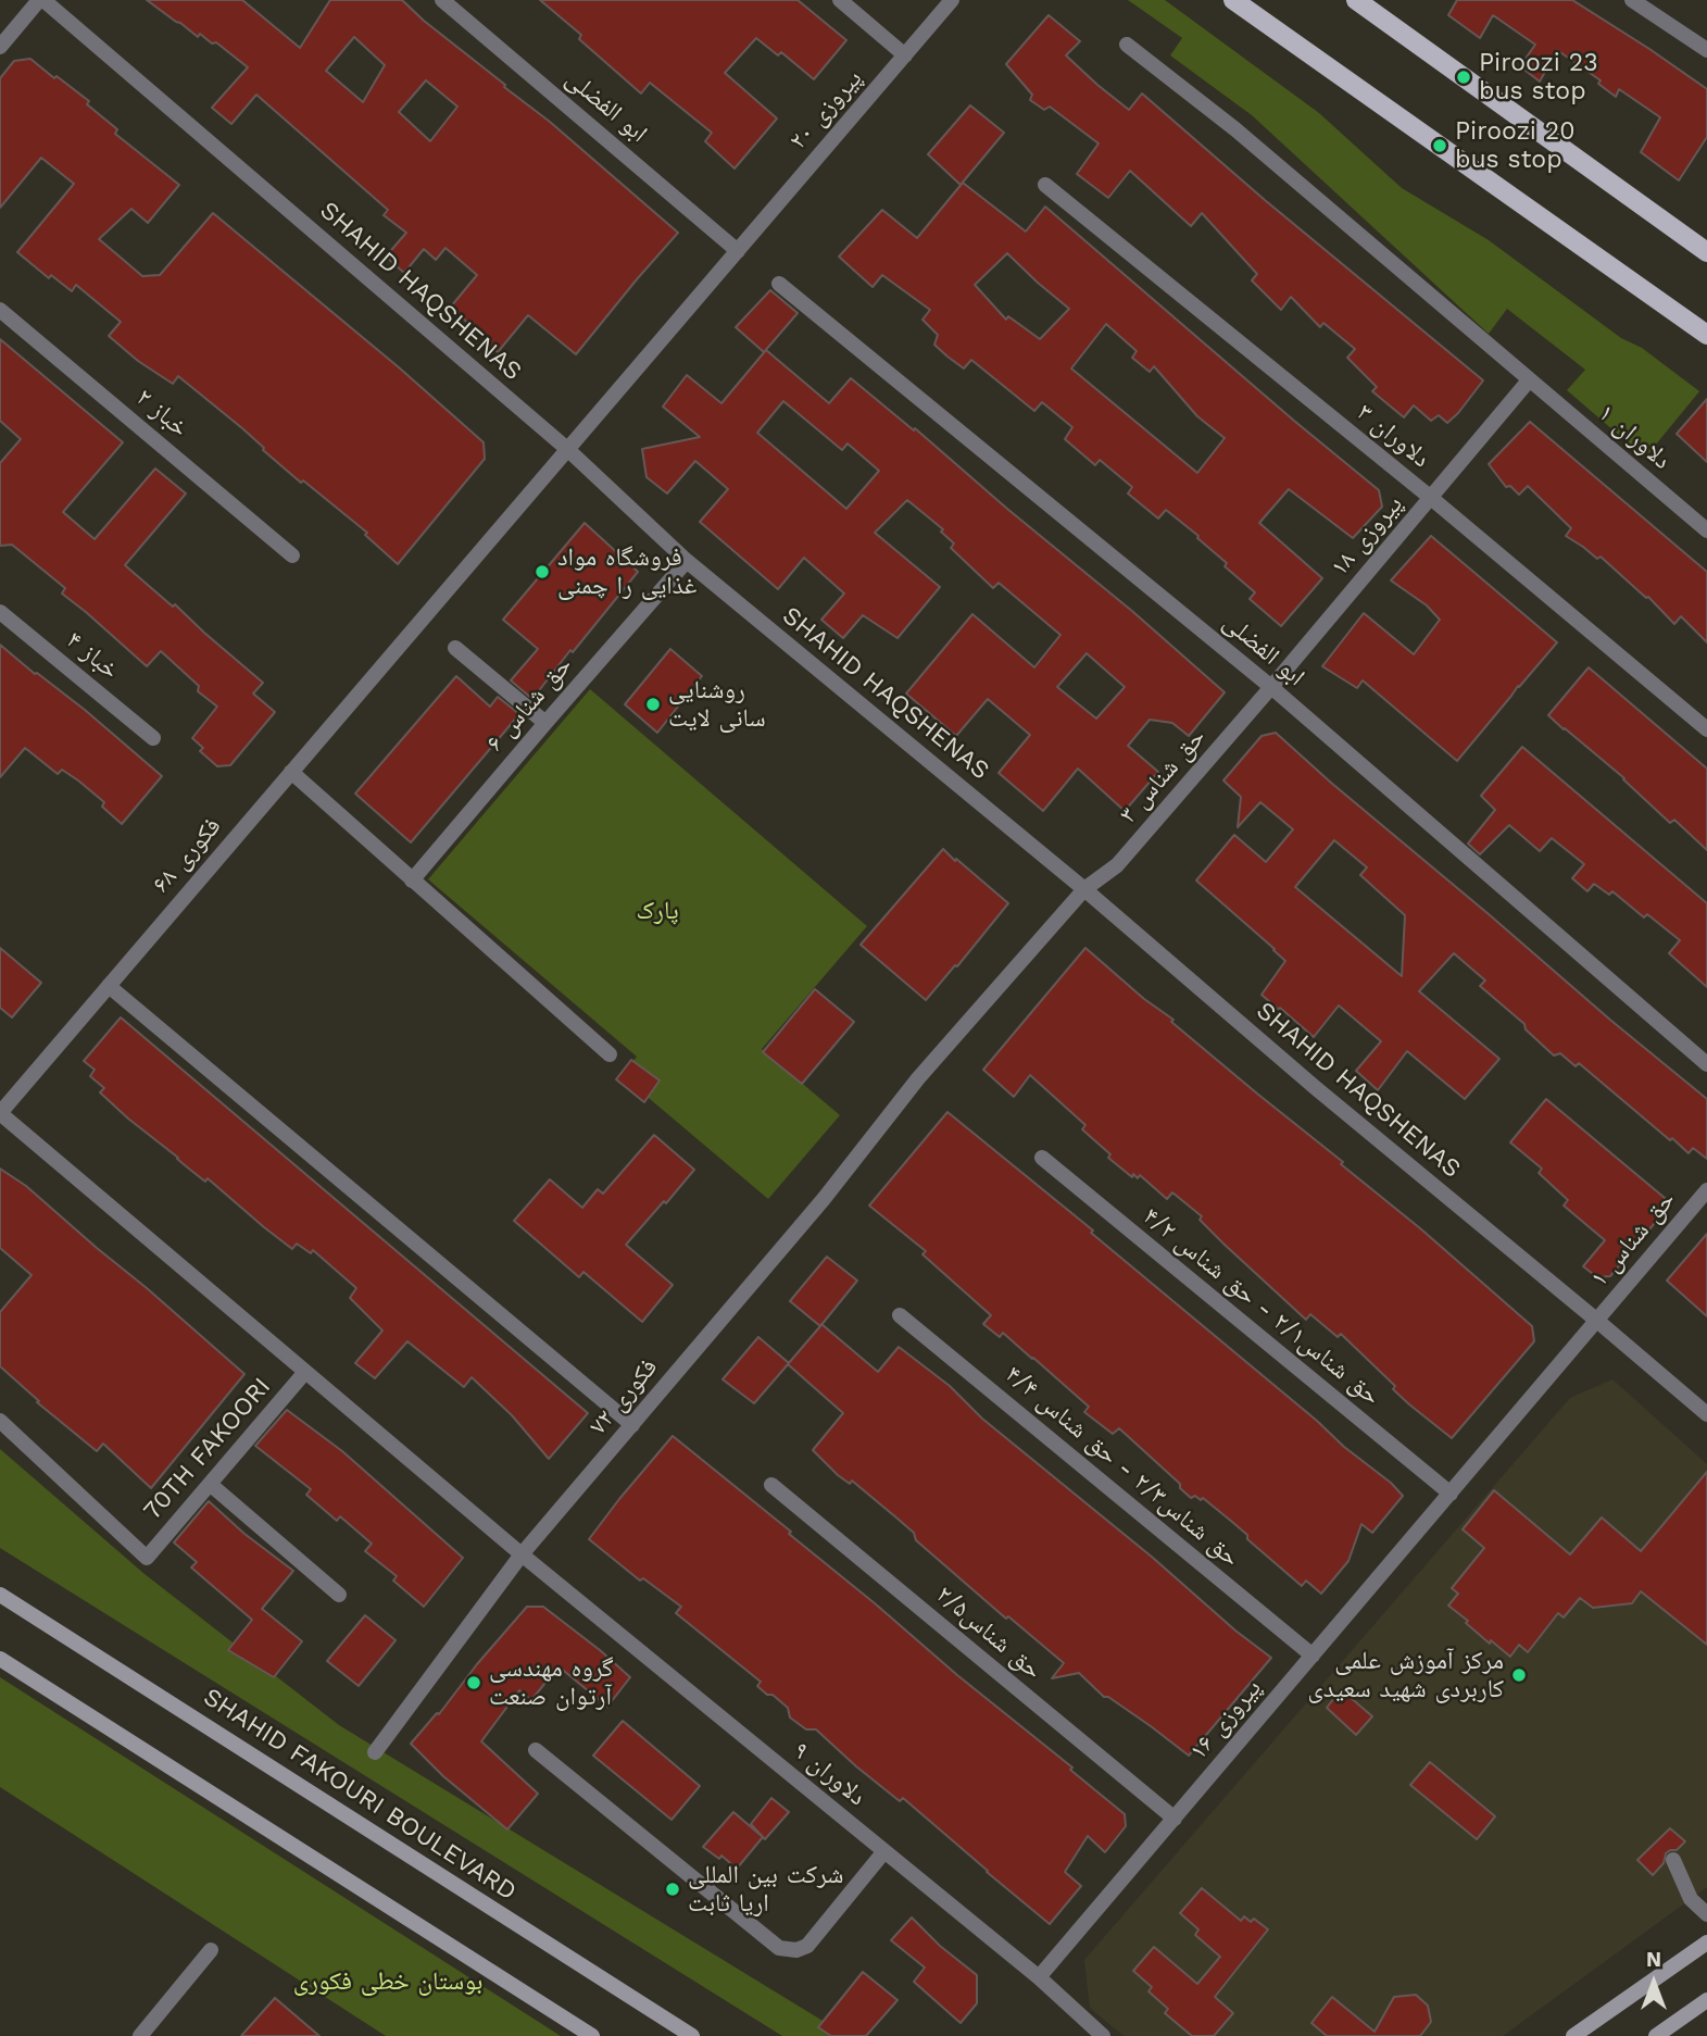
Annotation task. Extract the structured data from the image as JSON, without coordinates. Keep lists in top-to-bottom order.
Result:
{
  "streets": {
    "main road": ["SHAHID FAKOURI BOULEVARD"],
    "street": [
      "ابو الفضلی",
      "پیروزی ۲۰",
      "SHAHID HAQSHENAS",
      "خباز ۲",
      "دلاوران ۳",
      "دلاوران ۱",
      "پیروزی ۱۸",
      "خباز ۴",
      "حق شناس ۶",
      "حق شناس ۳",
      "فکوری ۶۸",
      "حق شناس ۱",
      "حق شناس۲/۱ - حق شناس ۴/۲",
      "فکوری ۷۲",
      "70TH FAKOORI",
      "حق شناس۲/۳ - حق شناس ۴/۴",
      "حق شناس۲/۵",
      "پیروزی ۱۶",
      "دلاوران ۹"
    ]
  },
  "crossings": [
    ["ابو الفضلی", "پیروزی ۲۰"],
    ["ابو الفضلی", "پیروزی ۱۸"],
    ["ابو الفضلی", "حق شناس ۳"],
    ["پیروزی ۲۰", "SHAHID HAQSHENAS"],
    ["پیروزی ۲۰", "فکوری ۶۸"],
    ["SHAHID HAQSHENAS", "حق شناس ۶"],
    ["SHAHID HAQSHENAS", "حق شناس ۳"],
    ["SHAHID HAQSHENAS", "فکوری ۶۸"],
    ["SHAHID HAQSHENAS", "حق شناس ۱"],
    ["دلاوران ۳", "پیروزی ۱۸"],
    ["دلاوران ۱", "پیروزی ۱۸"],
    ["پیروزی ۱۸", "حق شناس ۳"],
    ["حق شناس ۳", "فکوری ۷۲"],
    ["فکوری ۶۸", "دلاوران ۹"],
    ["حق شناس ۱", "حق شناس۲/۱ - حق شناس ۴/۲"],
    ["حق شناس ۱", "پیروزی ۱۶"],
    ["حق شناس۲/۱ - حق شناس ۴/۲", "پیروزی ۱۶"],
    ["فکوری ۷۲", "دلاوران ۹"],
    ["70TH FAKOORI", "دلاوران ۹"],
    ["حق شناس۲/۳ - حق شناس ۴/۴", "پیروزی ۱۶"],
    ["حق شناس۲/۵", "پیروزی ۱۶"],
    ["پیروزی ۱۶", "دلاوران ۹"]
  ],
  "parks": ["پارک", "بوستان خطی فکوری"],
  "places": [
    "Piroozi 23 bus stop",
    "Piroozi 20 bus stop",
    "فروشگاه مواد غذایی را چمنی",
    "روشنایی سانی لایت",
    "مرکز آموزش علمی کاربردی شهید سعیدی",
    "گروه مهندسی آرتوان صنعت",
    "شرکت بین المللی اریا ثابت"
  ],
  "north": "top"
}
